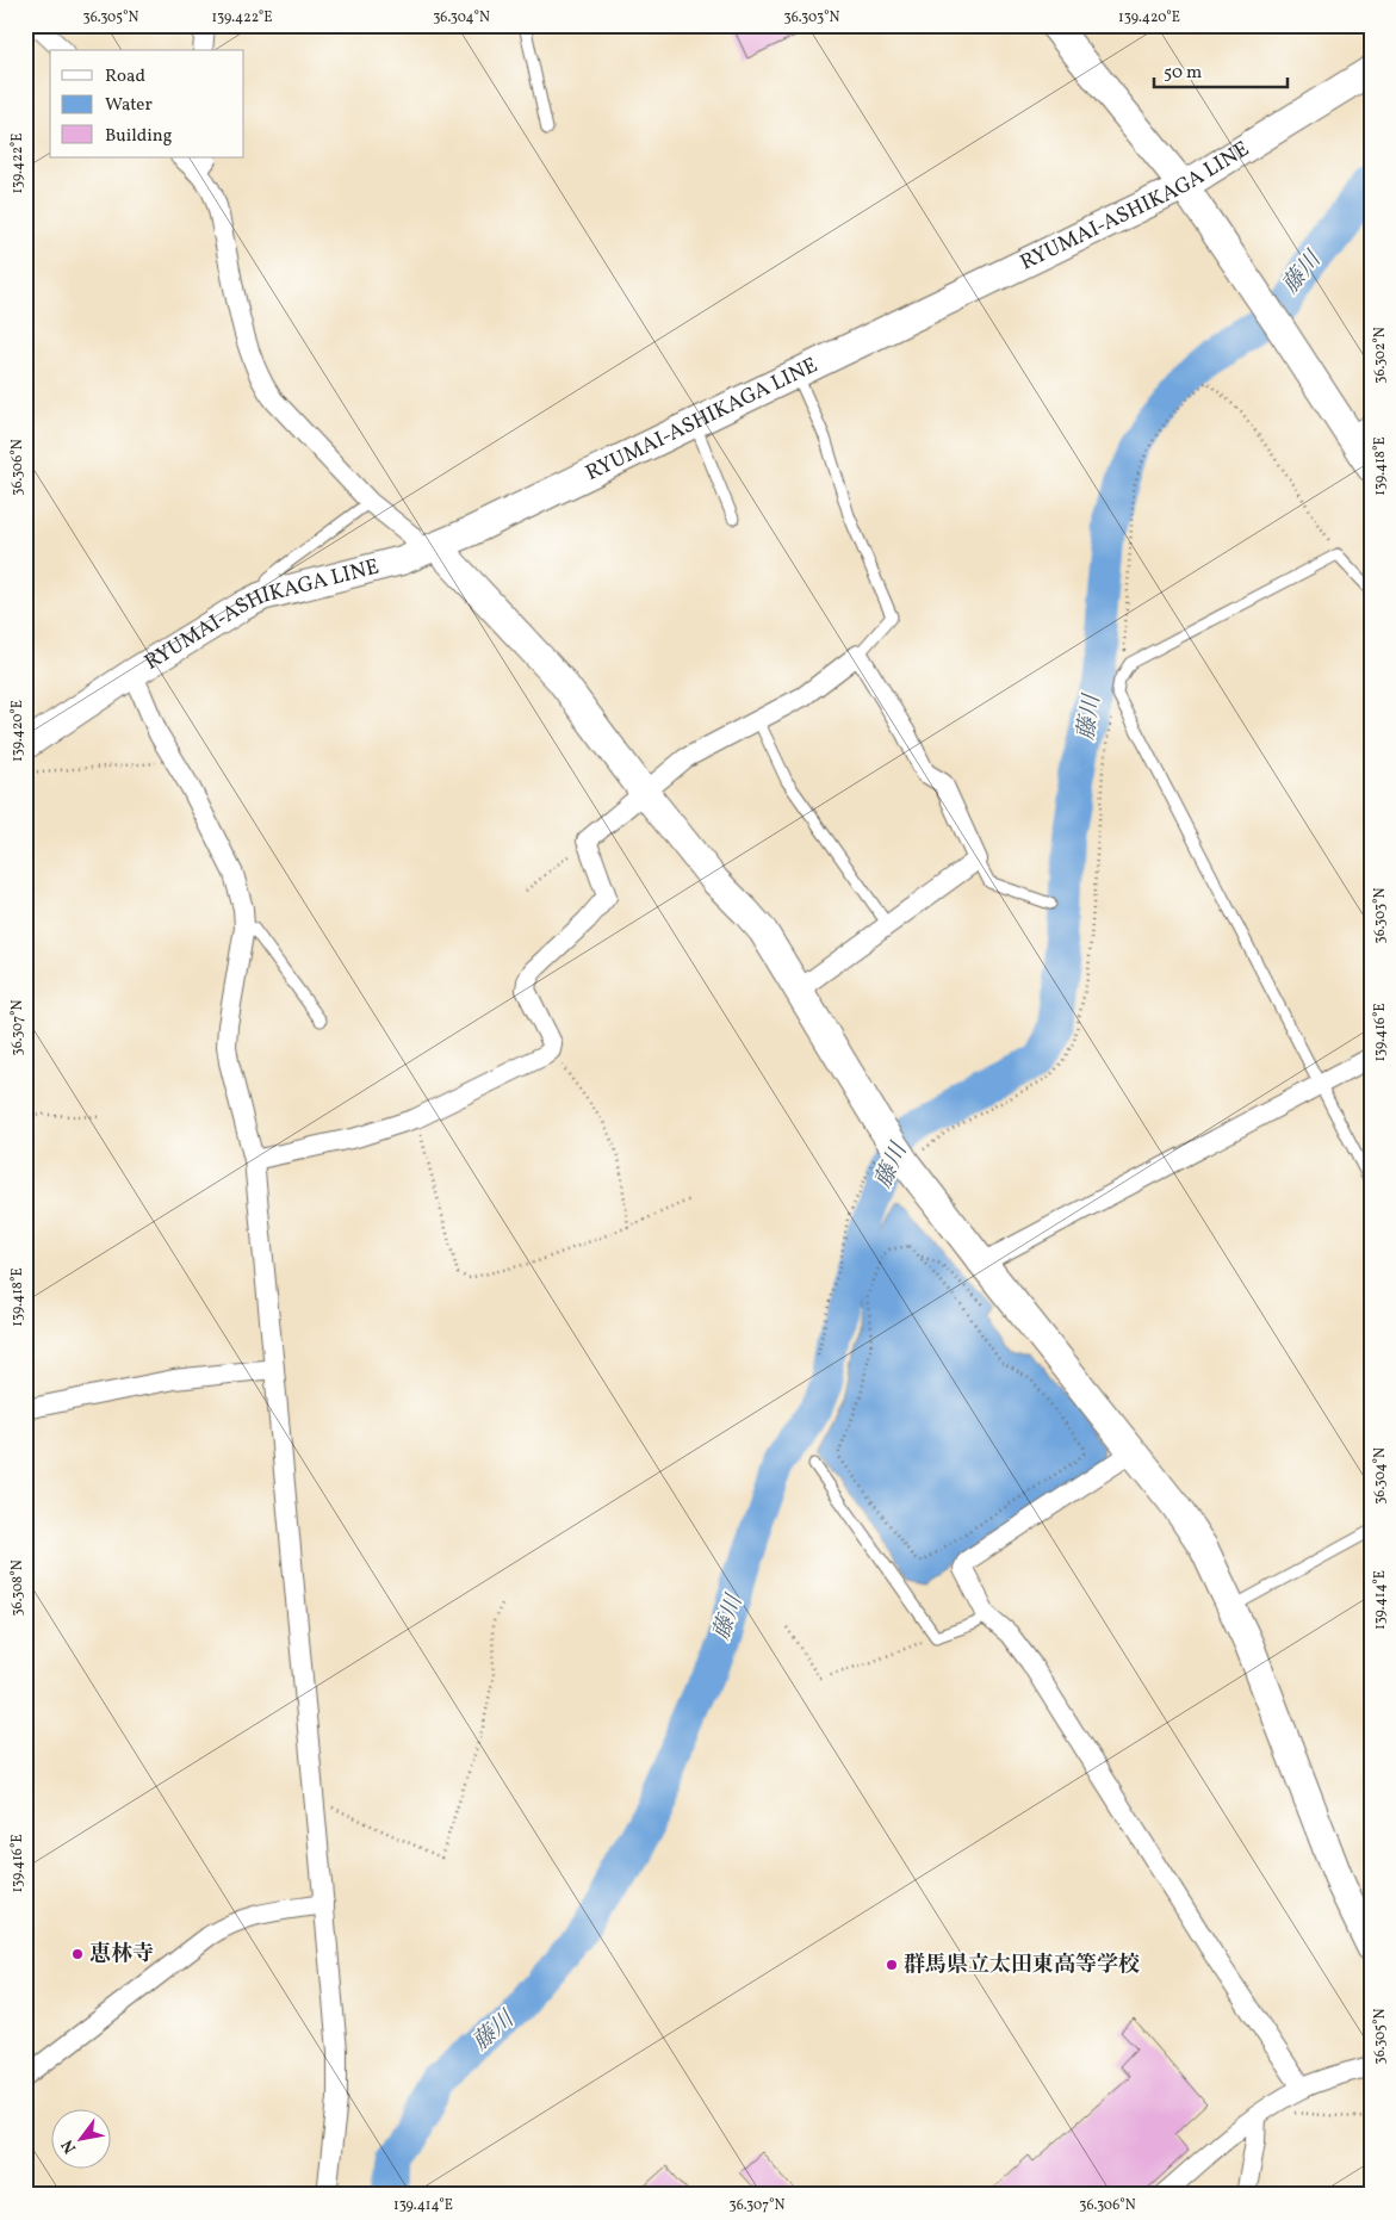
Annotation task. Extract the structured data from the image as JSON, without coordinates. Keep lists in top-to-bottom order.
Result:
{
  "streets": {
    "main road": ["RYUMAI-ASHIKAGA LINE"]
  },
  "water": ["藤川"],
  "places": ["恵林寺", "群馬県立太田東高等学校"],
  "legend": ["Road", "Water", "Building"],
  "scale_bar": "50 m",
  "north": "bottom left",
  "coordinates": [
    "36.305°N",
    "139.422°E",
    "36.304°N",
    "36.303°N",
    "139.420°E",
    "36.302°N",
    "139.418°E",
    "36.306°N",
    "36.307°N",
    "139.416°E",
    "36.308°N",
    "139.414°E"
  ]
}
